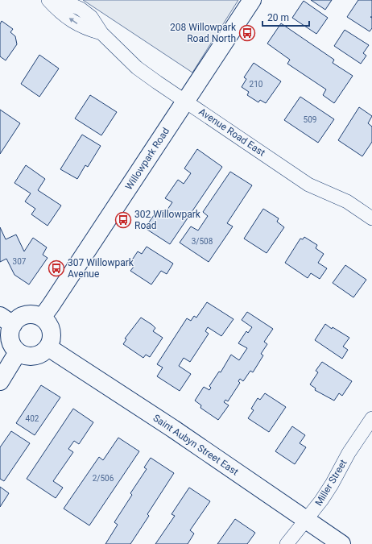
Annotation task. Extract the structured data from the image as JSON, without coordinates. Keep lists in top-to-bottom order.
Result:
{
  "streets": {
    "main road": ["Willowpark Road", "Saint Aubyn Street East"],
    "street": ["Avenue Road East", "Miller Street"]
  },
  "crossings": [
    ["Avenue Road East", "Willowpark Road"],
    ["Willowpark Road", "Saint Aubyn Street East"],
    ["Saint Aubyn Street East", "Miller Street"]
  ],
  "places": {
    "bus stop": ["208 Willowpark Road North", "302 Willowpark Road", "307 Willowpark Avenue"]
  },
  "house_numbers": [
    "210",
    "509",
    "3/508",
    "307",
    "402",
    "2/506"
  ],
  "scale_bar": "20 m"
}
